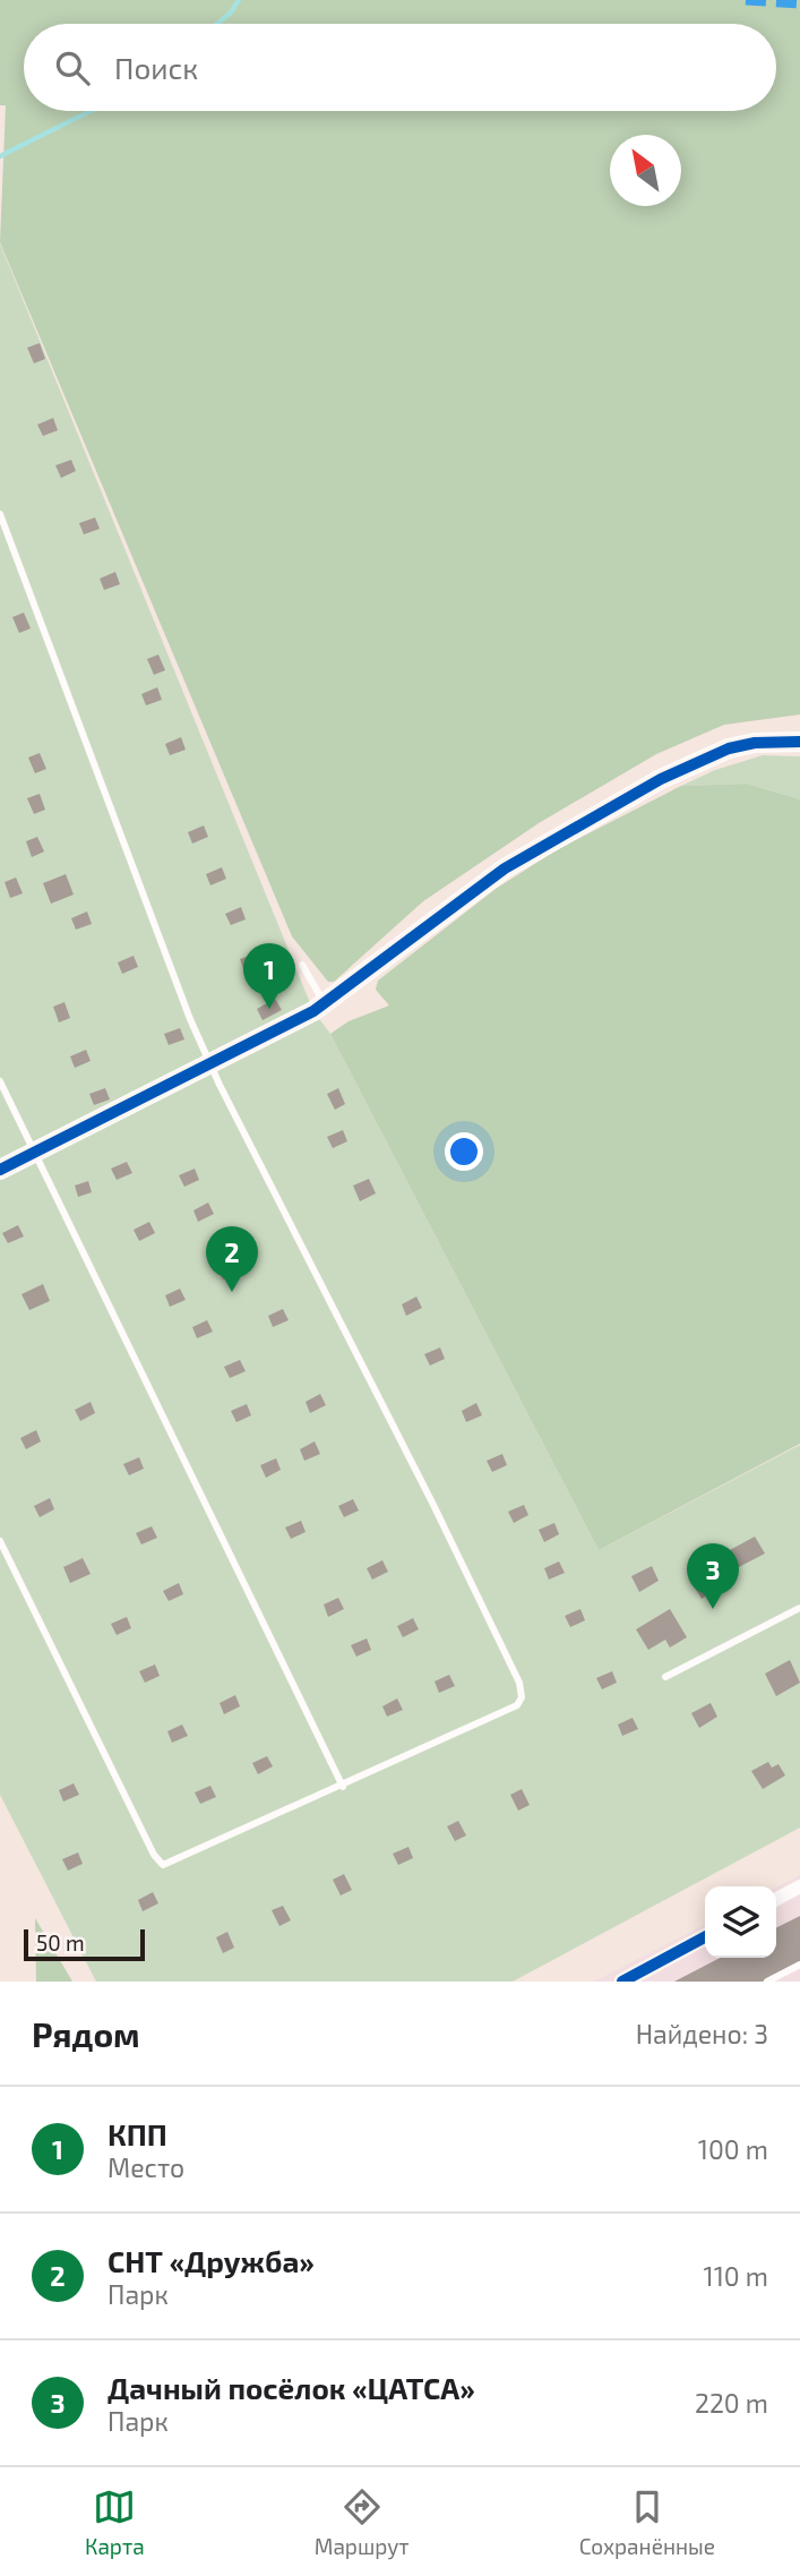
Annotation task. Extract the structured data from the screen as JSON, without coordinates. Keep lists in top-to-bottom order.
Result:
{
  "scale_bar": "50 m",
  "north": "top left",
  "page": {
    "search": "Поиск",
    "pins": ["1", "2", "3"],
    "scale": "50 m",
    "heading": ["Рядом", "Найдено: 3"],
    "list": [
      {
        "mark": "1",
        "name": "КПП",
        "note": "Место",
        "value": "100 m"
      },
      {
        "mark": "2",
        "name": "СНТ «Дружба»",
        "note": "Парк",
        "value": "110 m"
      },
      {
        "mark": "3",
        "name": "Дачный посёлок «ЦАТСА»",
        "note": "Парк",
        "value": "220 m"
      }
    ],
    "nav": ["Карта", "Маршрут", "Сохранённые"]
  }
}
